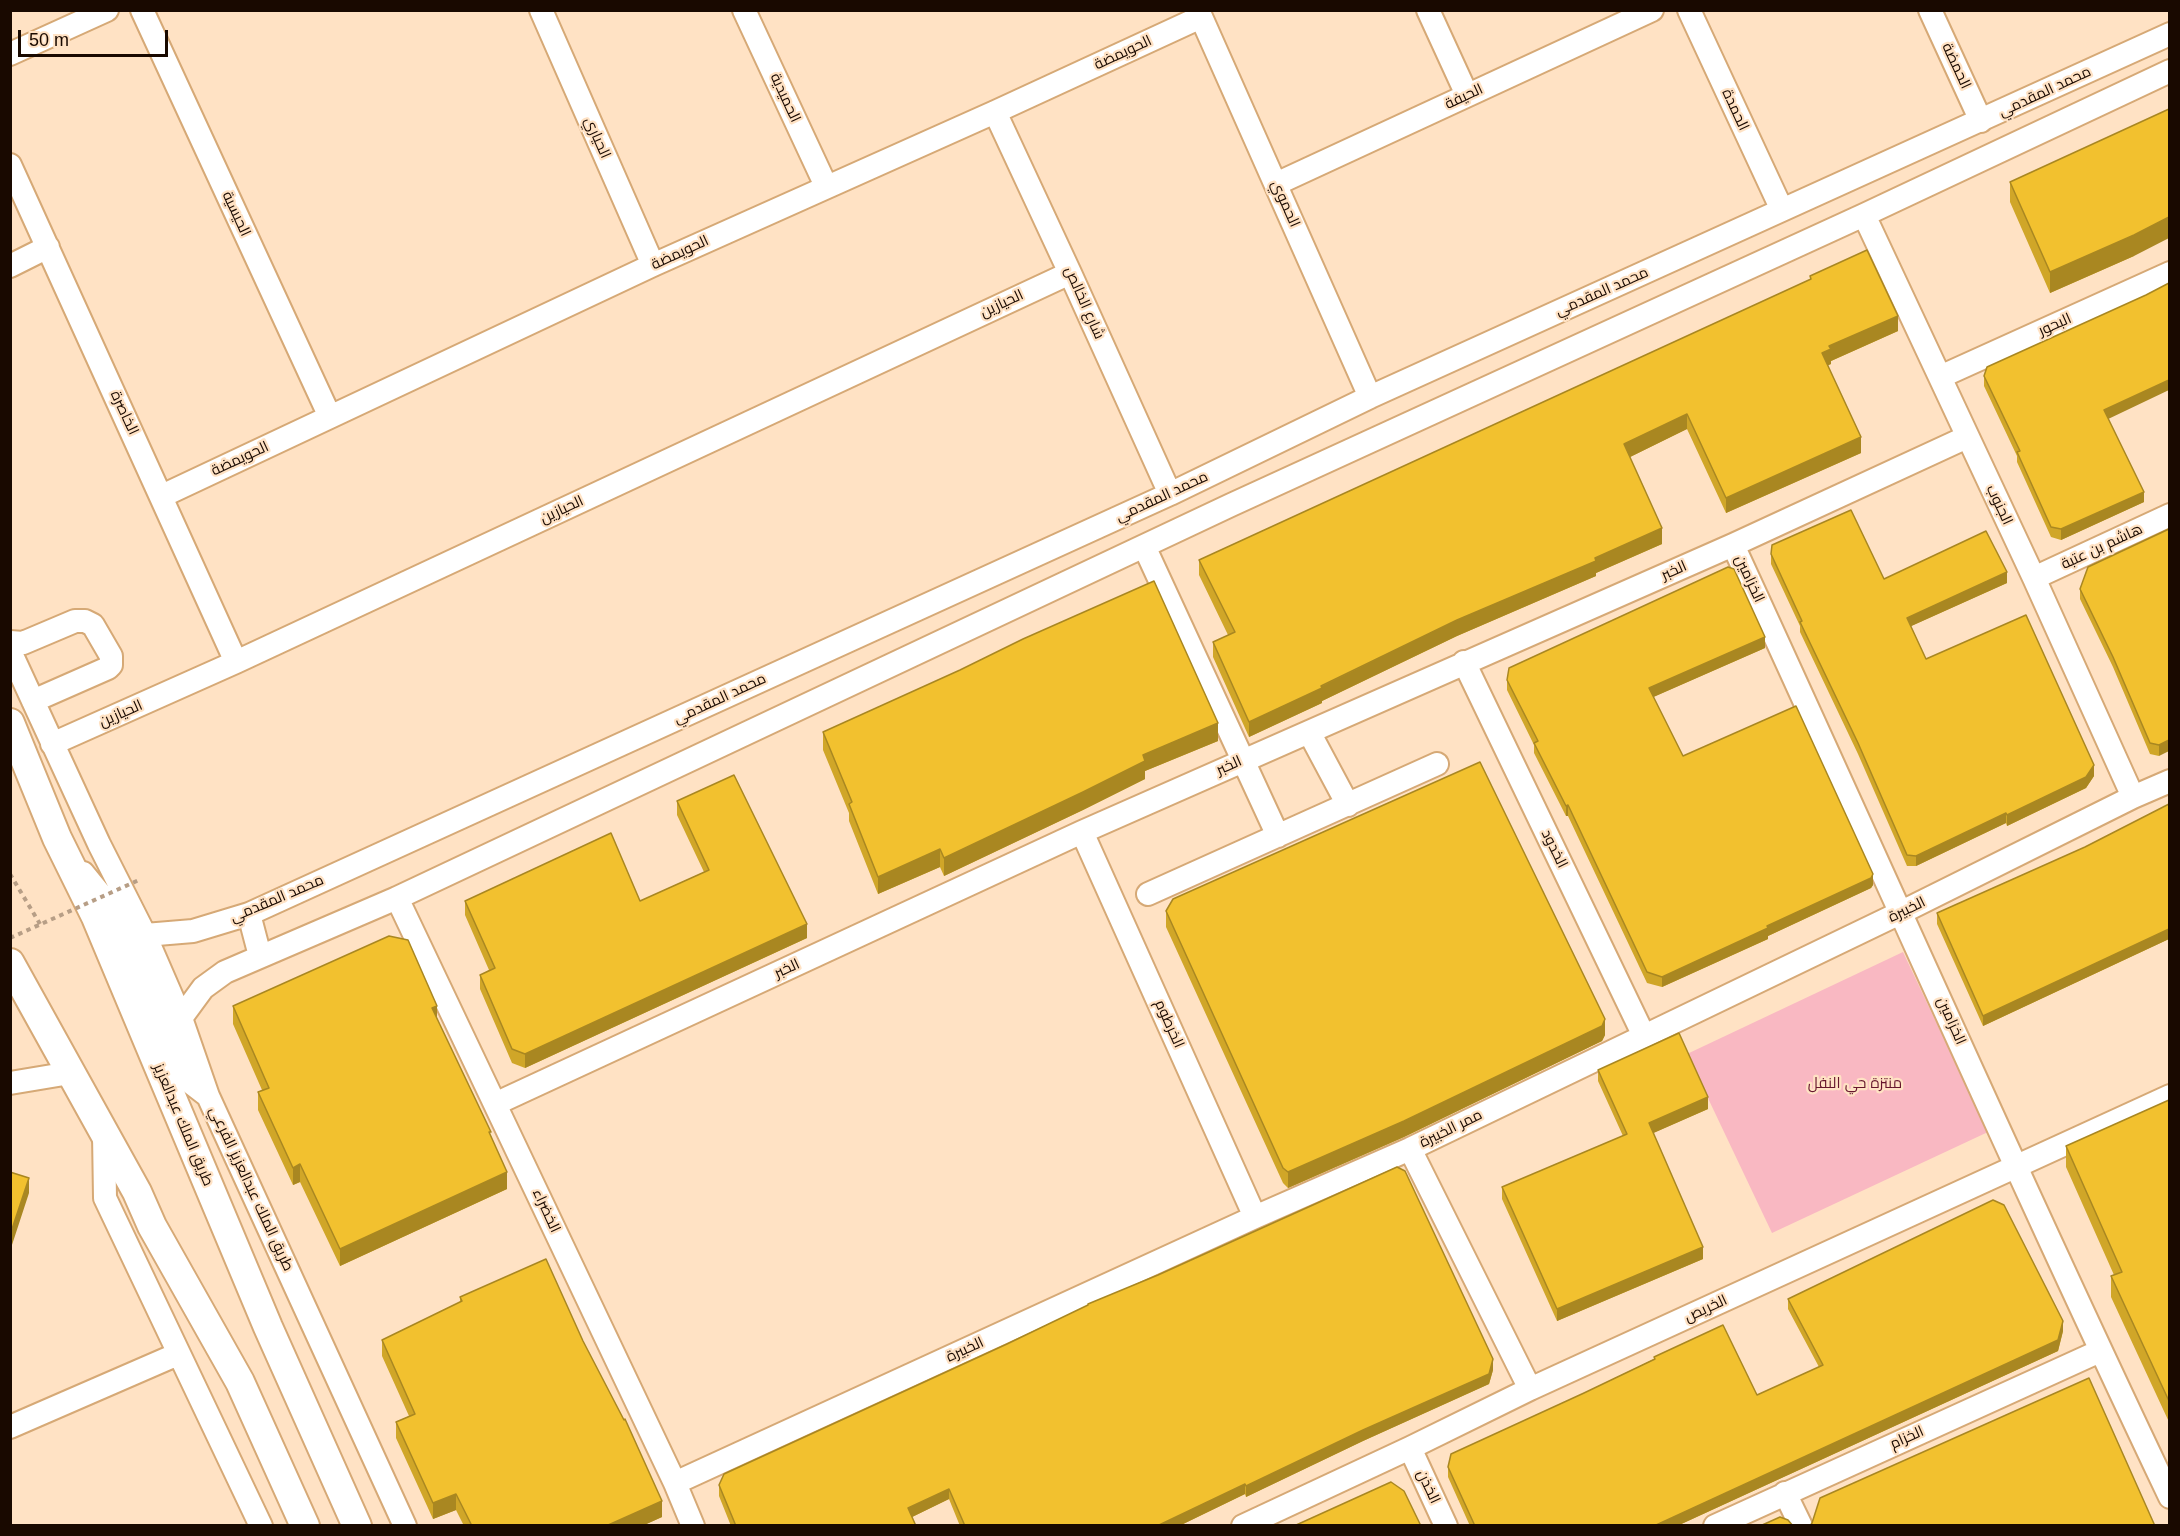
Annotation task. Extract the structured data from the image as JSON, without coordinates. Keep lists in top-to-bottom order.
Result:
{
  "streets": {
    "main road": ["طريق الملك عبدالعزيز"],
    "street": [
      "الحويمضة",
      "الحمضة",
      "محمد المقدمي",
      "الحيفة",
      "الحميدية",
      "الحمدة",
      "الحياري",
      "الحموي",
      "الحيسية",
      "شارع الخالص",
      "الحيازين",
      "البحور",
      "الخاصرة",
      "الجنوب",
      "هاشم بن عتبة",
      "الخبر",
      "الخزامين",
      "الخدود",
      "الخبيرة",
      "الخرطوم",
      "ممر الخبيرة",
      "طريق الملك عبدالعزيز الفرعي",
      "الخضراء",
      "الخريص",
      "الخزام",
      "الخذن"
    ]
  },
  "crossings": [
    ["الحويمضة", "الحميدية"],
    ["الحويمضة", "الحياري"],
    ["الحويمضة", "الحموي"],
    ["الحويمضة", "الحيسية"],
    ["الحويمضة", "شارع الخالص"],
    ["الحويمضة", "الخاصرة"],
    ["الحمضة", "محمد المقدمي"],
    ["محمد المقدمي", "الحمدة"],
    ["محمد المقدمي", "الحموي"],
    ["محمد المقدمي", "شارع الخالص"],
    ["الحيفة", "الحموي"],
    ["شارع الخالص", "الحيازين"],
    ["الحيازين", "الخاصرة"],
    ["البحور", "الجنوب"],
    ["الجنوب", "هاشم بن عتبة"],
    ["الجنوب", "الخبر"],
    ["الجنوب", "الخبيرة"],
    ["الخبر", "الخزامين"],
    ["الخبر", "الخدود"],
    ["الخبر", "الخرطوم"],
    ["الخبر", "الخضراء"],
    ["الخزامين", "الخبيرة"],
    ["الخزامين", "الخريص"],
    ["الخزامين", "الخزام"],
    ["الخدود", "الخبيرة"],
    ["الخدود", "ممر الخبيرة"],
    ["الخبيرة", "الخرطوم"],
    ["الخبيرة", "ممر الخبيرة"],
    ["الخبيرة", "الخضراء"],
    ["الخرطوم", "ممر الخبيرة"],
    ["طريق الملك عبدالعزيز", "طريق الملك عبدالعزيز الفرعي"],
    ["الخريص", "الخذن"]
  ],
  "parks": ["منتزة حي النفل"],
  "scale_bar": "50 m"
}
